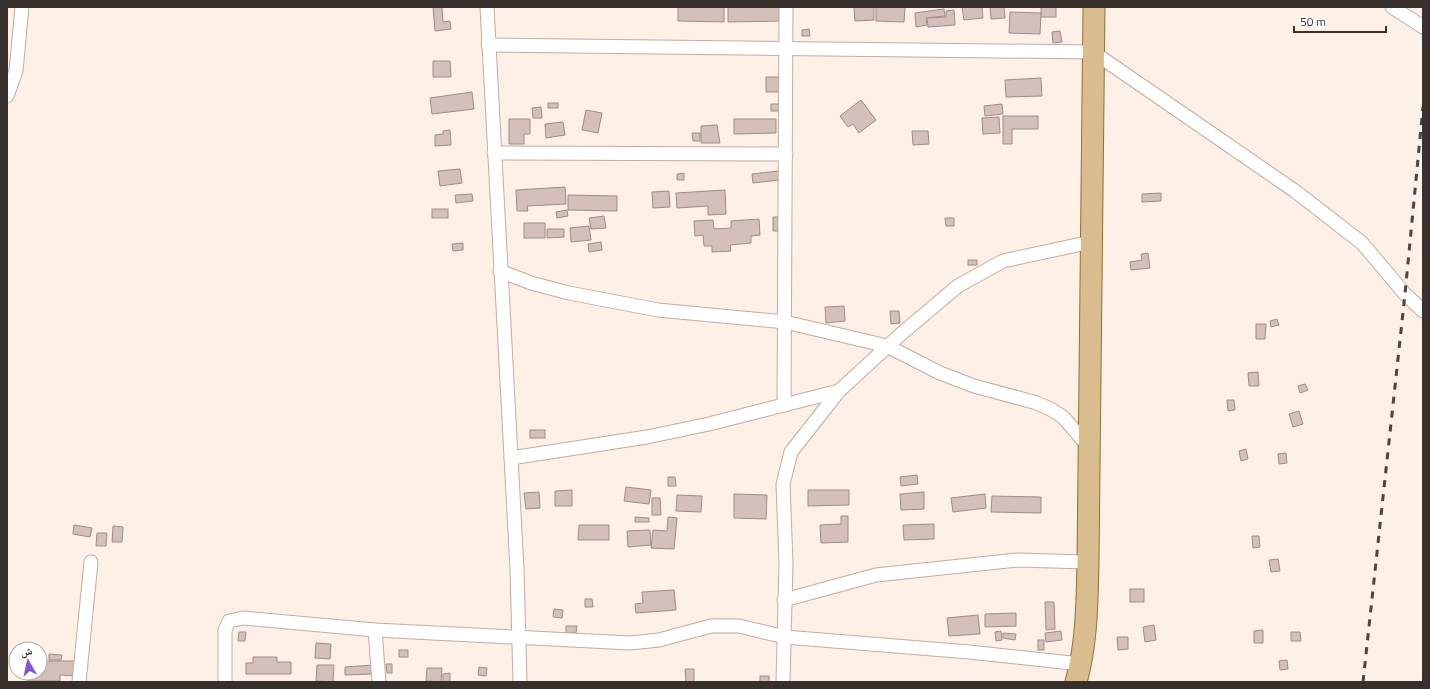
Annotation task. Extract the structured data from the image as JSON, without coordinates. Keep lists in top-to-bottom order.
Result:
{
  "scale_bar": "50 m",
  "north": "top"
}
